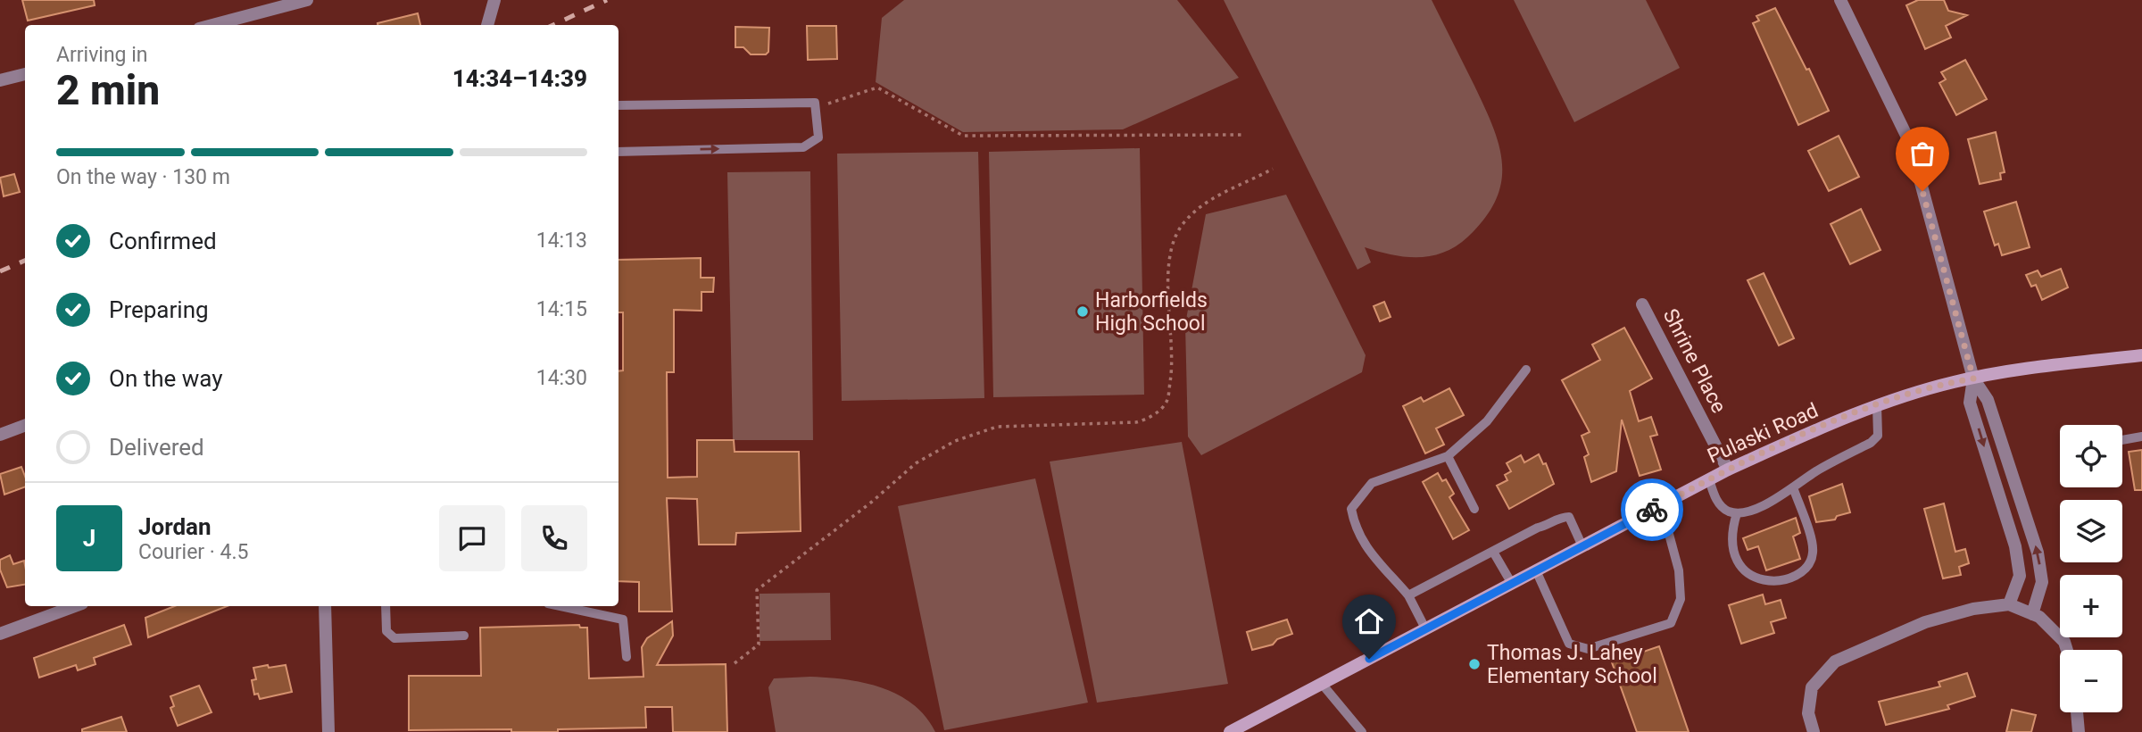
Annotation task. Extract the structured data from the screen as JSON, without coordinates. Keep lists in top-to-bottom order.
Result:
{
  "streets": {
    "main road": ["Pulaski Road"],
    "street": ["Shrine Place"]
  },
  "crossings": [
    ["Shrine Place", "Pulaski Road"]
  ],
  "places": ["Harborfields High School", "Thomas J. Lahey Elementary School"],
  "page": {
    "heading": ["2 min", "Arriving in", "14:34–14:39"],
    "panel": ["Jordan", "Courier · 4.5"],
    "bar": "On the way · 130 m",
    "list": [
      ["Confirmed", "14:13"],
      ["Preparing", "14:15"],
      ["On the way", "14:30"],
      "Delivered"
    ],
    "map_buttons": ["+", "−"],
    "round": "J"
  }
}
